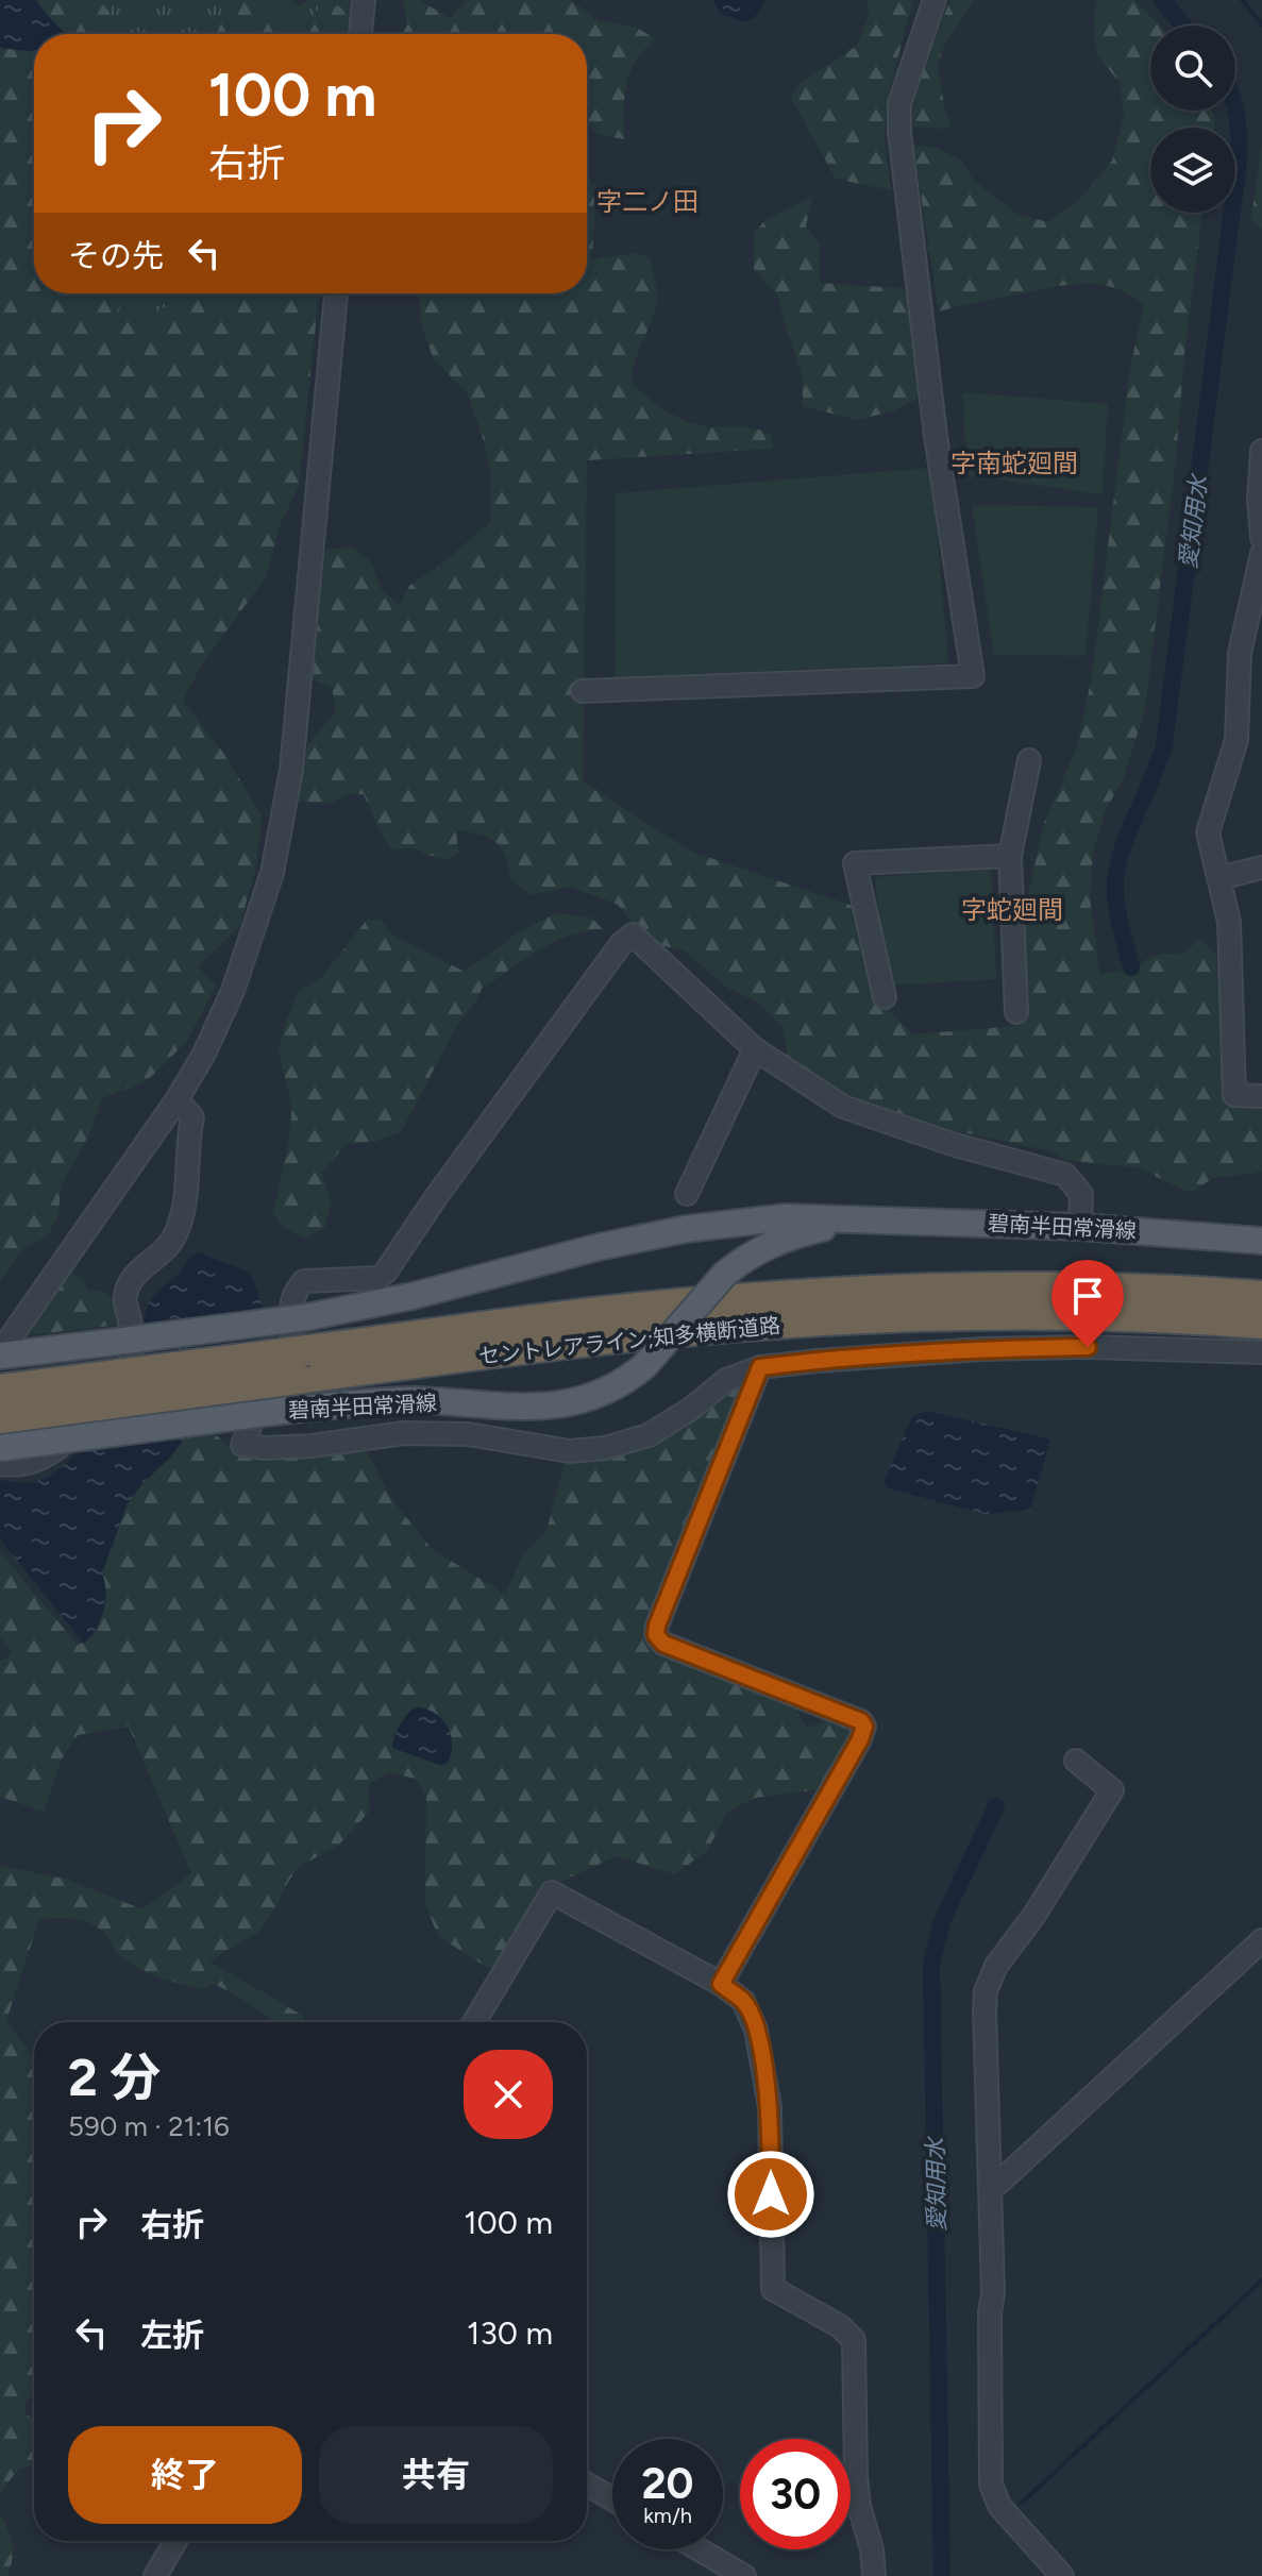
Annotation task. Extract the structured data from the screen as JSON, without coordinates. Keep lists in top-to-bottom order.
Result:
{
  "streets": {
    "highway": ["セントレアライン;知多横断道路"],
    "main road": ["碧南半田常滑線"]
  },
  "districts": ["字二ノ田", "字南蛇廻間", "字蛇廻間"],
  "water": ["愛知用水"],
  "page": {
    "turn": ["100 m", "右折"],
    "then": "その先",
    "heading": ["2 分", "590 m · 21:16"],
    "list": [
      {
        "name": "右折",
        "value": "100 m"
      },
      {
        "name": "左折",
        "value": "130 m"
      }
    ],
    "buttons": ["終了", "共有"],
    "speed": "20 km/h",
    "limit": "30"
  }
}
